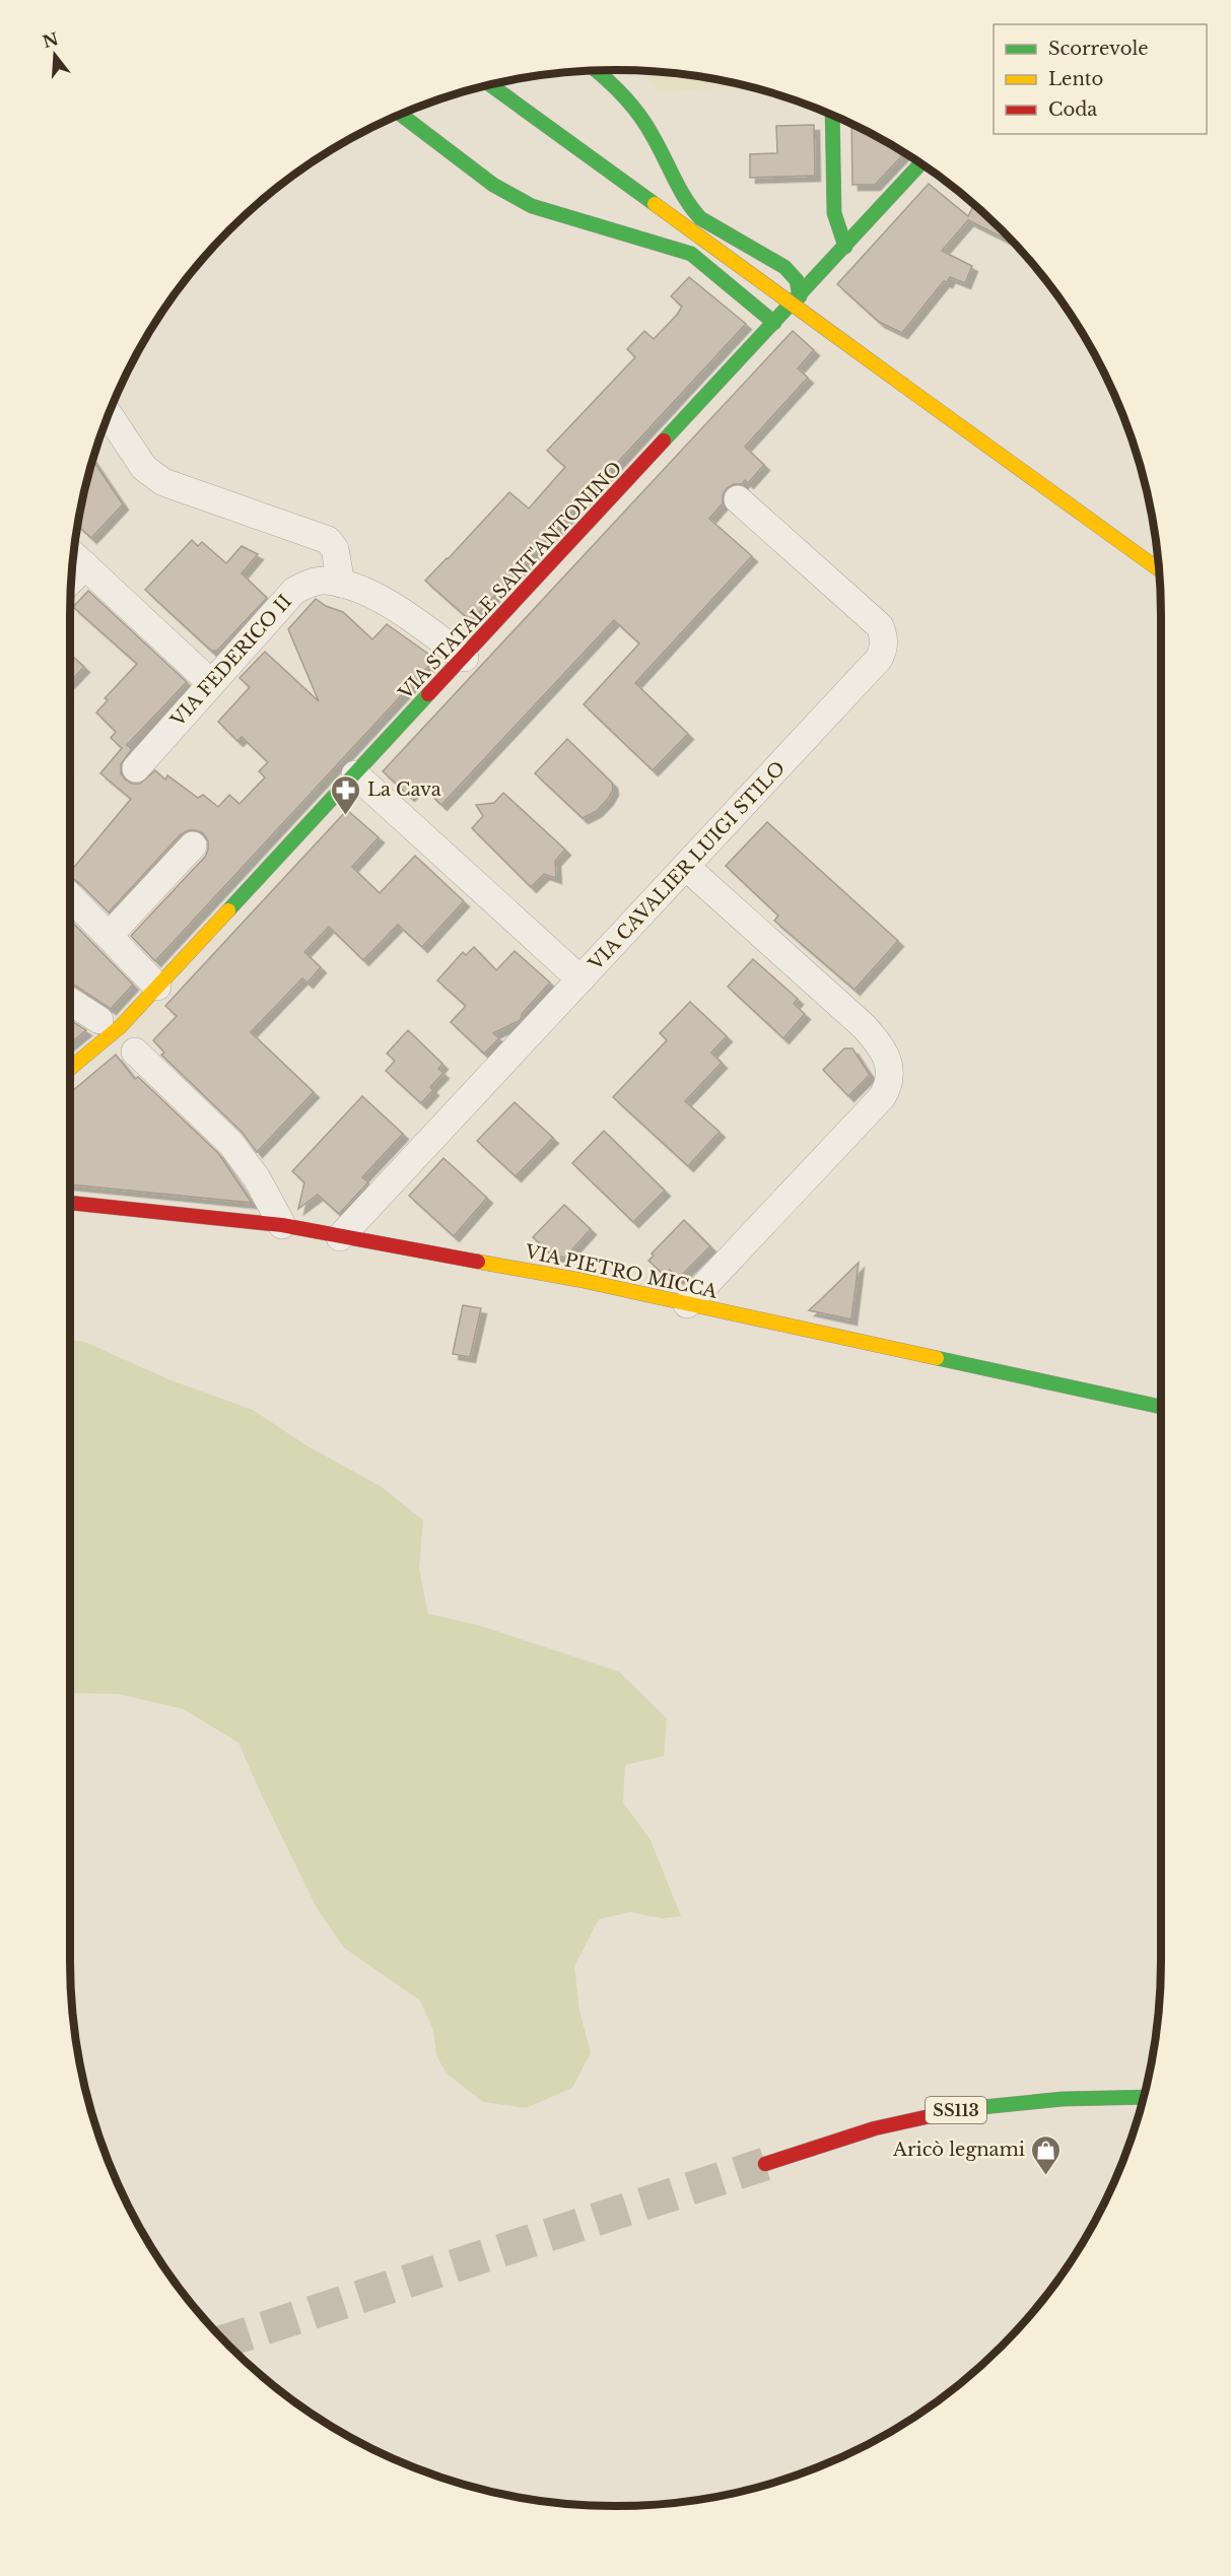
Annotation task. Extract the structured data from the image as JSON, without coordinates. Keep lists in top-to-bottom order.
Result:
{
  "streets": {
    "main road": ["VIA STATALE SANT'ANTONINO", "VIA PIETRO MICCA", "SS113"],
    "street": ["VIA FEDERICO II", "VIA CAVALIER LUIGI STILO"]
  },
  "crossings": [
    ["VIA STATALE SANT'ANTONINO", "VIA FEDERICO II"],
    ["VIA CAVALIER LUIGI STILO", "VIA PIETRO MICCA"]
  ],
  "places": {
    "pharmacy": ["La Cava"],
    "shop": ["Aricò legnami"]
  },
  "legend": ["Scorrevole", "Lento", "Coda"],
  "north": "top"
}
